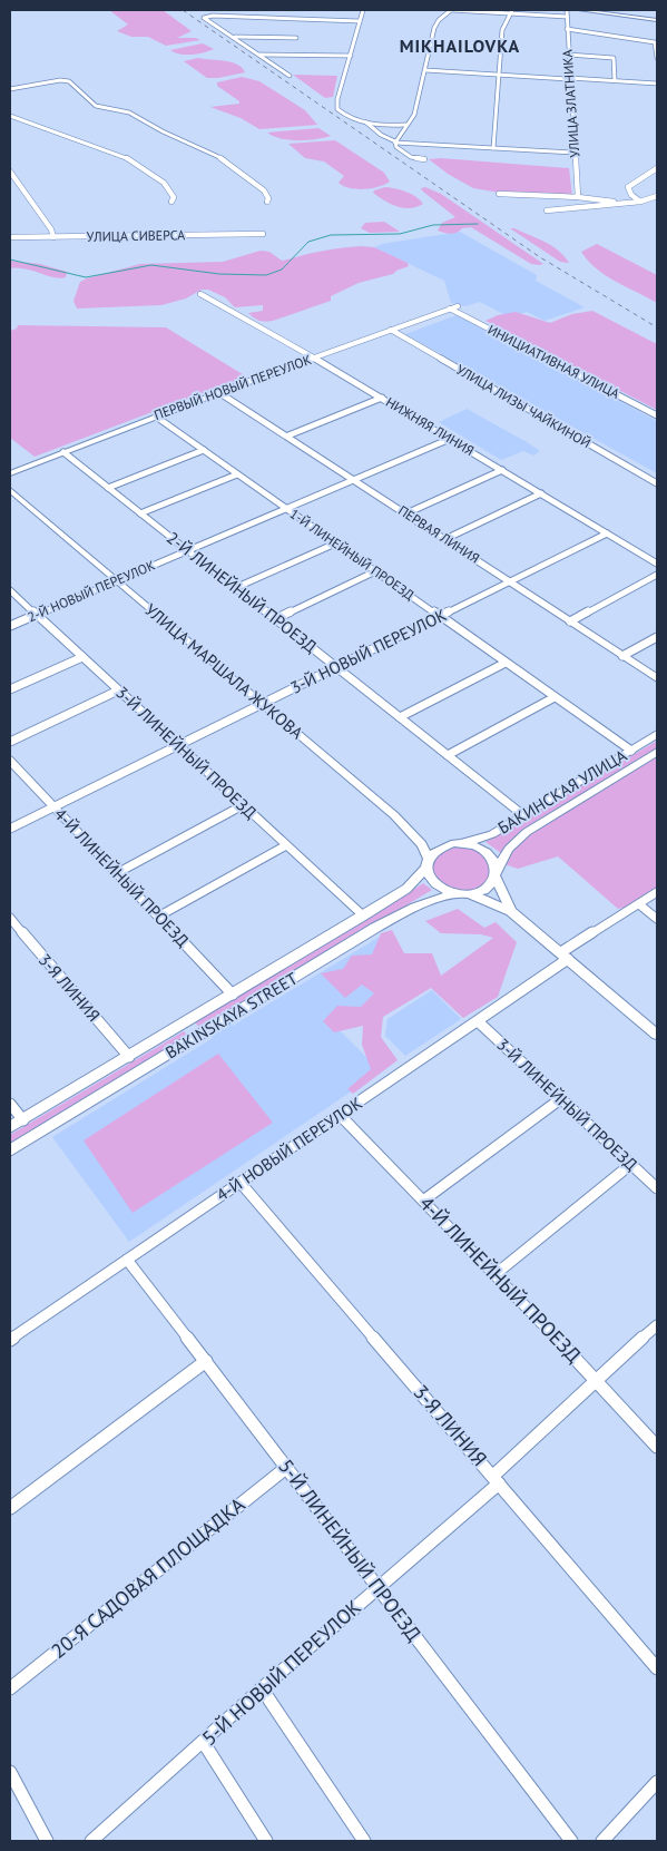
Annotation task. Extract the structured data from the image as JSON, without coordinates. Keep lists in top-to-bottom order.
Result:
{
  "streets": {
    "main road": [
      "ПЕРВЫЙ НОВЫЙ ПЕРЕУЛОК",
      "ПЕРВАЯ ЛИНИЯ",
      "УЛИЦА МАРШАЛА ЖУКОВА",
      "БАКИНСКАЯ УЛИЦА",
      "BAKINSKAYA STREET"
    ],
    "street": [
      "УЛИЦА ЗЛАТНИКА",
      "УЛИЦА СИВЕРСА",
      "ИНИЦИАТИВНАЯ УЛИЦА",
      "УЛИЦА ЛИЗЫ ЧАЙКИНОЙ",
      "НИЖНЯЯ ЛИНИЯ",
      "1-Й ЛИНЕЙНЫЙ ПРОЕЗД",
      "2-Й НОВЫЙ ПЕРЕУЛОК",
      "2-Й ЛИНЕЙНЫЙ ПРОЕЗД",
      "3-Й НОВЫЙ ПЕРЕУЛОК",
      "3-Й ЛИНЕЙНЫЙ ПРОЕЗД",
      "4-Й ЛИНЕЙНЫЙ ПРОЕЗД",
      "3-Я ЛИНИЯ",
      "4-Й НОВЫЙ ПЕРЕУЛОК",
      "5-Й ЛИНЕЙНЫЙ ПРОЕЗД",
      "20-Я САДОВАЯ ПЛОЩАДКА",
      "5-Й НОВЫЙ ПЕРЕУЛОК"
    ]
  },
  "crossings": [
    ["ИНИЦИАТИВНАЯ УЛИЦА", "ПЕРВЫЙ НОВЫЙ ПЕРЕУЛОК"],
    ["ПЕРВЫЙ НОВЫЙ ПЕРЕУЛОК", "УЛИЦА ЛИЗЫ ЧАЙКИНОЙ"],
    ["ПЕРВЫЙ НОВЫЙ ПЕРЕУЛОК", "НИЖНЯЯ ЛИНИЯ"],
    ["ПЕРВЫЙ НОВЫЙ ПЕРЕУЛОК", "ПЕРВАЯ ЛИНИЯ"],
    ["ПЕРВЫЙ НОВЫЙ ПЕРЕУЛОК", "1-Й ЛИНЕЙНЫЙ ПРОЕЗД"],
    ["ПЕРВЫЙ НОВЫЙ ПЕРЕУЛОК", "2-Й ЛИНЕЙНЫЙ ПРОЕЗД"],
    ["НИЖНЯЯ ЛИНИЯ", "2-Й НОВЫЙ ПЕРЕУЛОК"],
    ["НИЖНЯЯ ЛИНИЯ", "3-Й НОВЫЙ ПЕРЕУЛОК"],
    ["ПЕРВАЯ ЛИНИЯ", "2-Й НОВЫЙ ПЕРЕУЛОК"],
    ["ПЕРВАЯ ЛИНИЯ", "3-Й НОВЫЙ ПЕРЕУЛОК"],
    ["1-Й ЛИНЕЙНЫЙ ПРОЕЗД", "2-Й НОВЫЙ ПЕРЕУЛОК"],
    ["1-Й ЛИНЕЙНЫЙ ПРОЕЗД", "3-Й НОВЫЙ ПЕРЕУЛОК"],
    ["1-Й ЛИНЕЙНЫЙ ПРОЕЗД", "БАКИНСКАЯ УЛИЦА"],
    ["2-Й НОВЫЙ ПЕРЕУЛОК", "2-Й ЛИНЕЙНЫЙ ПРОЕЗД"],
    ["2-Й НОВЫЙ ПЕРЕУЛОК", "УЛИЦА МАРШАЛА ЖУКОВА"],
    ["2-Й НОВЫЙ ПЕРЕУЛОК", "3-Й ЛИНЕЙНЫЙ ПРОЕЗД"],
    ["2-Й ЛИНЕЙНЫЙ ПРОЕЗД", "3-Й НОВЫЙ ПЕРЕУЛОК"],
    ["2-Й ЛИНЕЙНЫЙ ПРОЕЗД", "БАКИНСКАЯ УЛИЦА"],
    ["3-Й НОВЫЙ ПЕРЕУЛОК", "УЛИЦА МАРШАЛА ЖУКОВА"],
    ["3-Й НОВЫЙ ПЕРЕУЛОК", "3-Й ЛИНЕЙНЫЙ ПРОЕЗД"],
    ["3-Й НОВЫЙ ПЕРЕУЛОК", "4-Й ЛИНЕЙНЫЙ ПРОЕЗД"],
    ["УЛИЦА МАРШАЛА ЖУКОВА", "БАКИНСКАЯ УЛИЦА"],
    ["УЛИЦА МАРШАЛА ЖУКОВА", "BAKINSKAYA STREET"],
    ["3-Й ЛИНЕЙНЫЙ ПРОЕЗД", "BAKINSKAYA STREET"],
    ["3-Й ЛИНЕЙНЫЙ ПРОЕЗД", "4-Й НОВЫЙ ПЕРЕУЛОК"],
    ["БАКИНСКАЯ УЛИЦА", "BAKINSKAYA STREET"],
    ["4-Й ЛИНЕЙНЫЙ ПРОЕЗД", "BAKINSKAYA STREET"],
    ["4-Й ЛИНЕЙНЫЙ ПРОЕЗД", "4-Й НОВЫЙ ПЕРЕУЛОК"],
    ["4-Й ЛИНЕЙНЫЙ ПРОЕЗД", "5-Й НОВЫЙ ПЕРЕУЛОК"],
    ["3-Я ЛИНИЯ", "BAKINSKAYA STREET"],
    ["3-Я ЛИНИЯ", "4-Й НОВЫЙ ПЕРЕУЛОК"],
    ["3-Я ЛИНИЯ", "5-Й НОВЫЙ ПЕРЕУЛОК"],
    ["4-Й НОВЫЙ ПЕРЕУЛОК", "5-Й ЛИНЕЙНЫЙ ПРОЕЗД"],
    ["5-Й ЛИНЕЙНЫЙ ПРОЕЗД", "20-Я САДОВАЯ ПЛОЩАДКА"],
    ["5-Й ЛИНЕЙНЫЙ ПРОЕЗД", "5-Й НОВЫЙ ПЕРЕУЛОК"]
  ],
  "districts": ["MIKHAILOVKA"]
}
